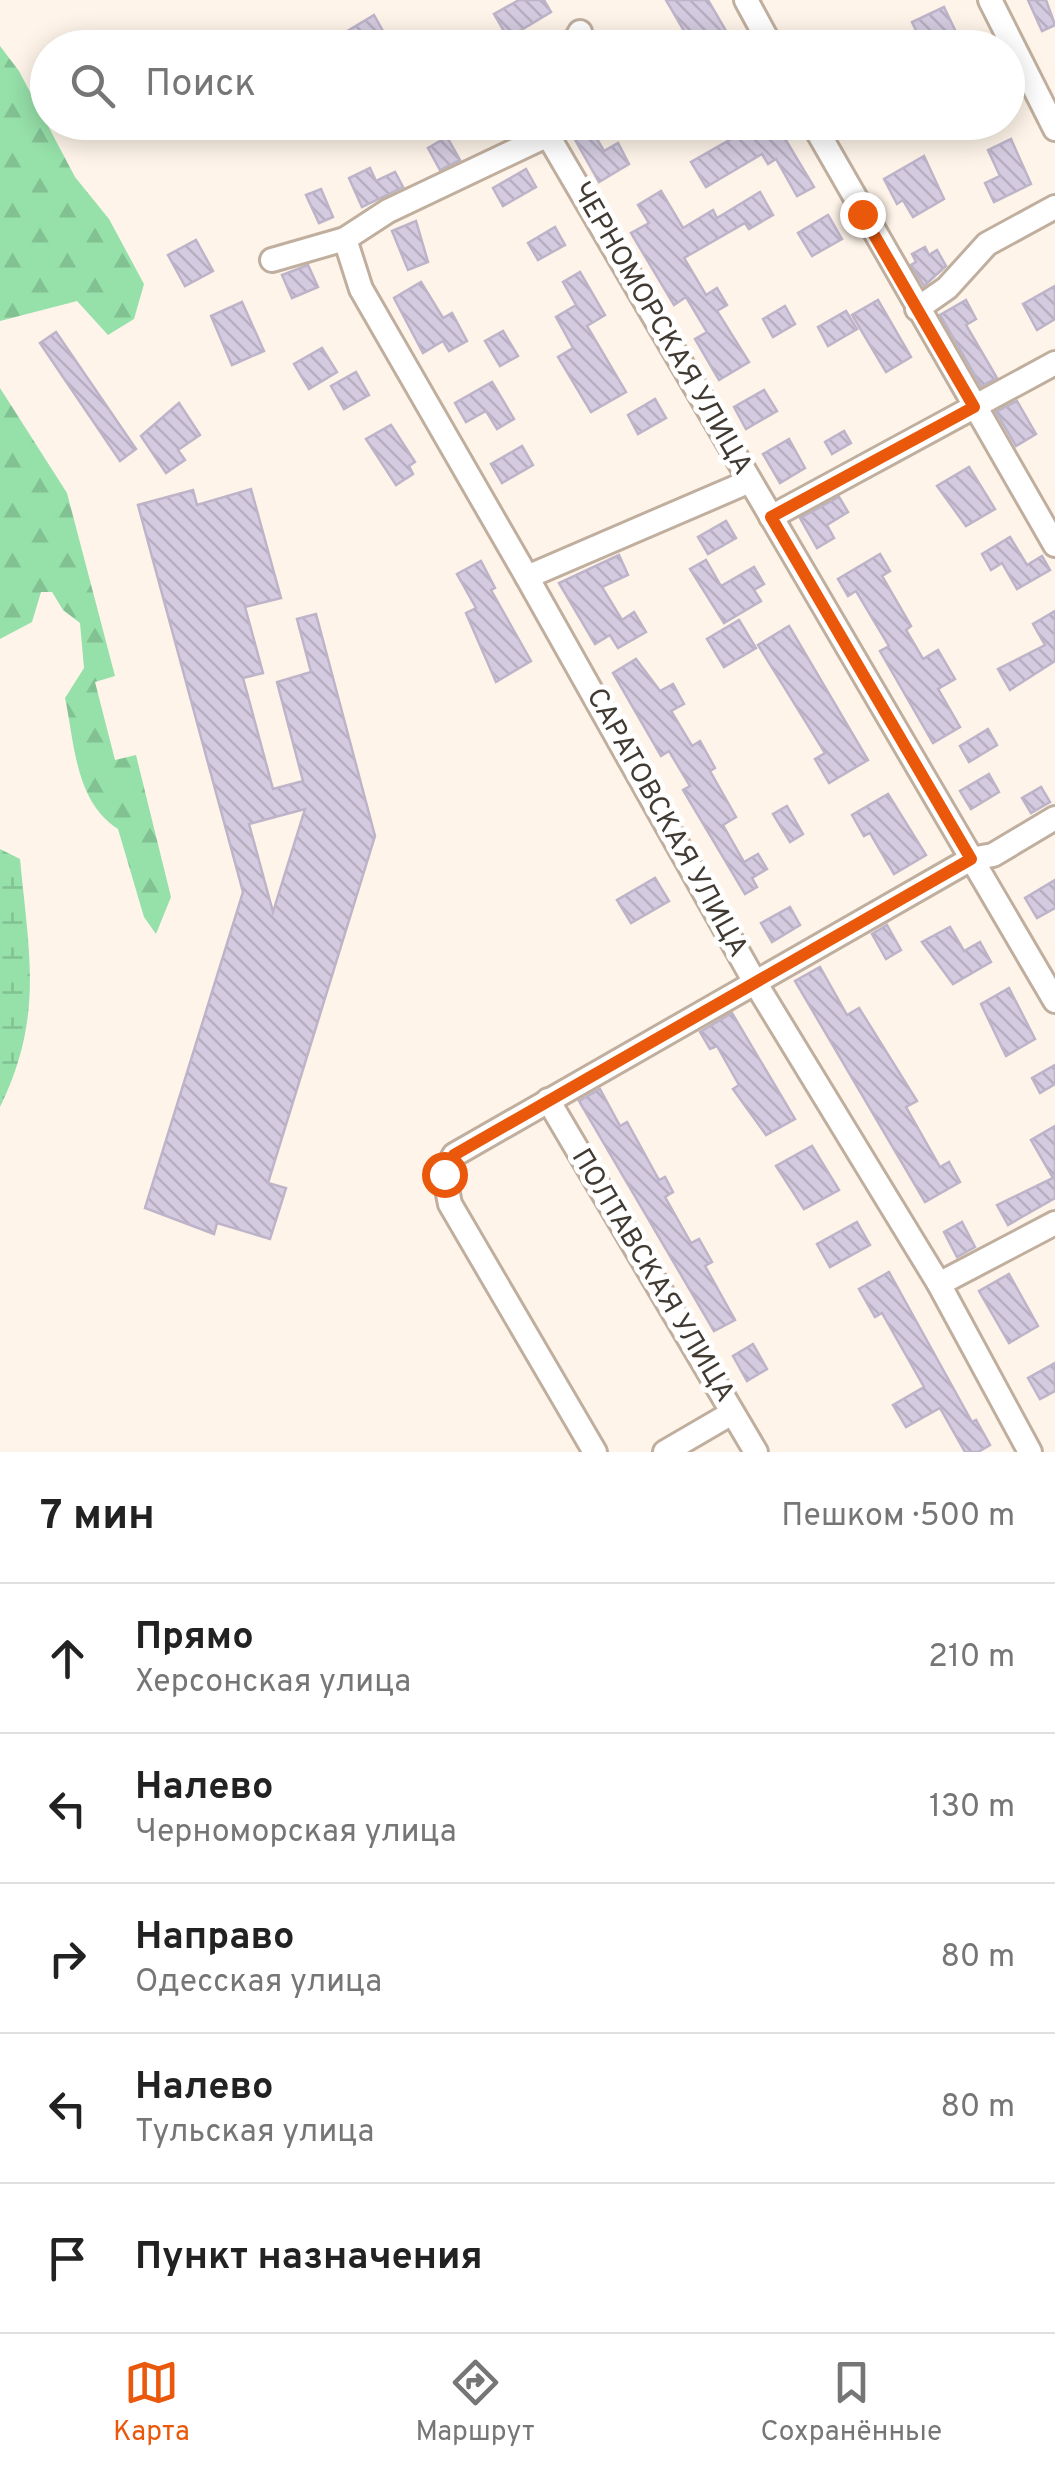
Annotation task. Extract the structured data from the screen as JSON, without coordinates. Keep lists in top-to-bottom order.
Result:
{
  "streets": {
    "street": ["ЧЕРНОМОРСКАЯ УЛИЦА", "САРАТОВСКАЯ УЛИЦА", "ПОЛТАВСКАЯ УЛИЦА"]
  },
  "page": {
    "search": "Поиск",
    "heading": ["7 мин", "Пешком · 500 m"],
    "list": [
      ["Прямо", "Херсонская улица", "210 m"],
      ["Налево", "Черноморская улица", "130 m"],
      ["Направо", "Одесская улица", "80 m"],
      ["Налево", "Тульская улица", "80 m"],
      "Пункт назначения"
    ],
    "nav": ["Карта", "Маршрут", "Сохранённые"]
  }
}
